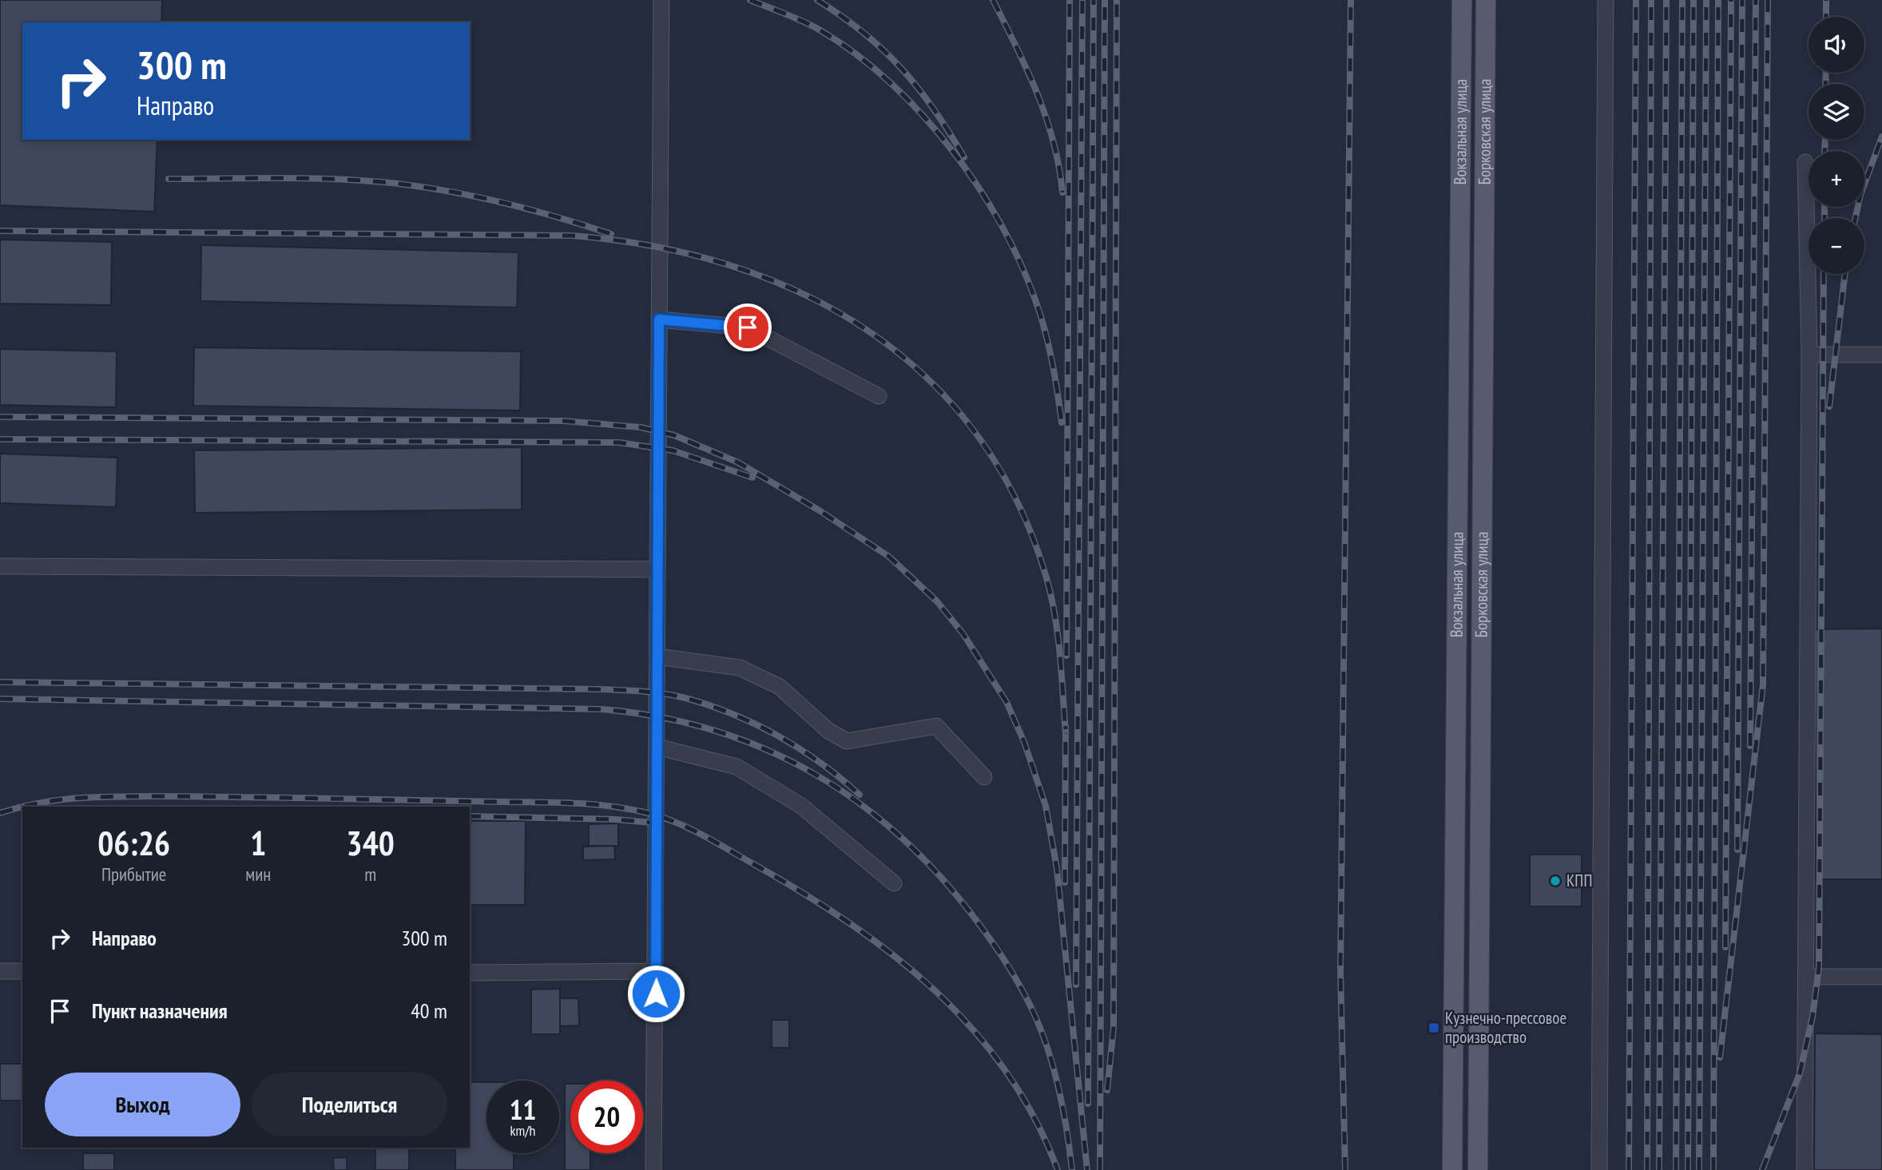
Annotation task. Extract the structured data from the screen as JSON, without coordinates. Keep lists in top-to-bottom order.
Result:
{
  "streets": {
    "main road": ["Вокзальная улица", "Борковская улица"]
  },
  "places": {
    "other": ["КПП"],
    "transit": ["Кузнечно-прессовое производство"]
  },
  "page": {
    "map_buttons": ["+", "−"],
    "turn": ["300 m", "Направо"],
    "eta": [
      "06:26",
      "Прибытие",
      "1",
      "мин",
      "340",
      "m"
    ],
    "list": [
      {
        "name": "Направо",
        "value": "300 m"
      },
      {
        "name": "Пункт назначения",
        "value": "40 m"
      }
    ],
    "buttons": ["Выход", "Поделиться"],
    "speed": "11 km/h",
    "limit": "20"
  }
}
